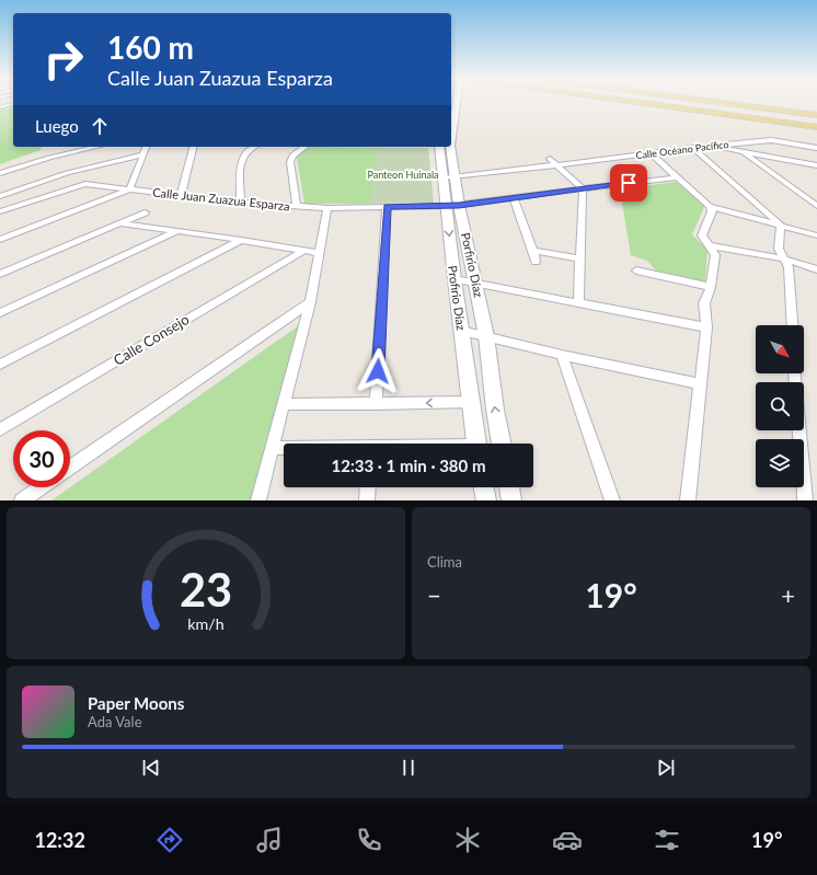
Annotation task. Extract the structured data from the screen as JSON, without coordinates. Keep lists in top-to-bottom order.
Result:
{
  "streets": {
    "street": [
      "Calle Océano Pacífico",
      "Calle Juan Zuazua Esparza",
      "Porfirio Díaz",
      "Profirio Díaz",
      "Calle Consejo"
    ]
  },
  "crossings": [
    ["Calle Océano Pacífico", "Profirio Díaz"],
    ["Calle Juan Zuazua Esparza", "Porfirio Díaz"],
    ["Calle Juan Zuazua Esparza", "Profirio Díaz"],
    ["Porfirio Díaz", "Profirio Díaz"]
  ],
  "parks": ["Panteon Huinala"],
  "north": "bottom right",
  "page": {
    "turn": ["160 m", "Calle Juan Zuazua Esparza"],
    "then": "Luego",
    "limit": "30",
    "trip": "12:33 · 1 min · 380 m",
    "tile": "Clima",
    "heat": ["−", "19°", "+"],
    "song": ["Paper Moons", "Ada Vale"],
    "tabs": ["12:32", "19°"],
    "gauge": ["23", "km/h"]
  }
}
